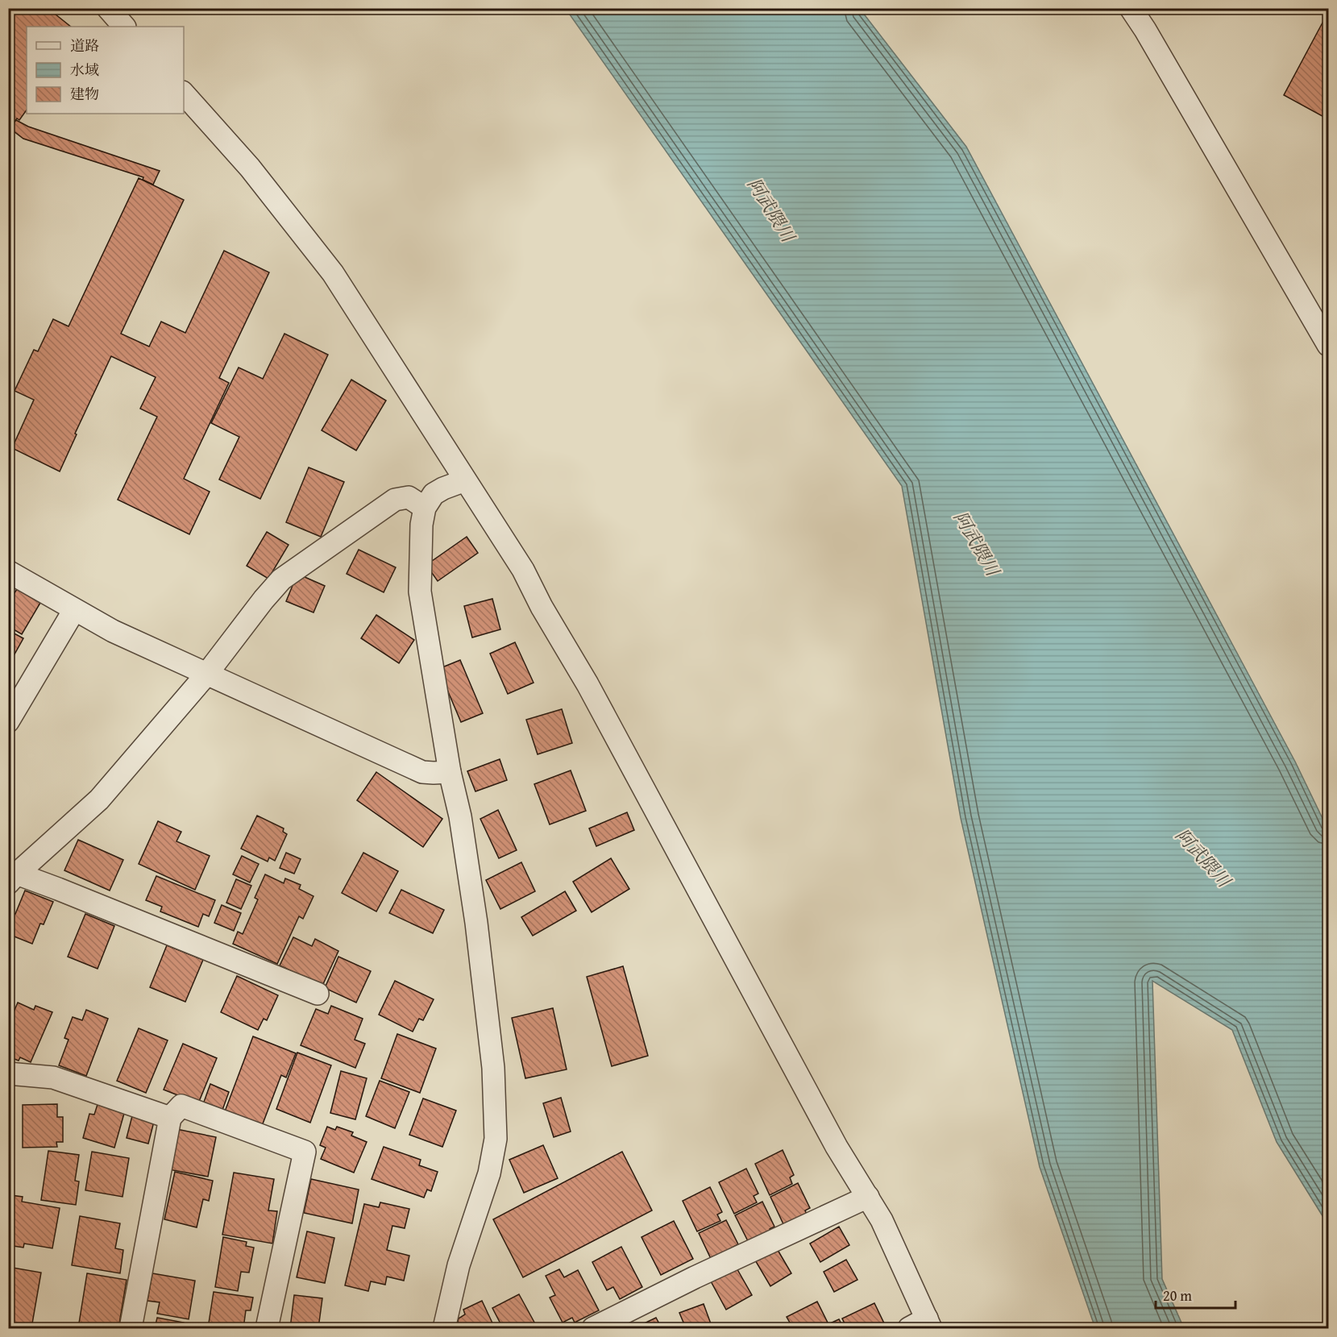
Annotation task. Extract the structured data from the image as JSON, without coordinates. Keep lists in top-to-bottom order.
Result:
{
  "water": ["阿武隈川"],
  "legend": ["道路", "水域", "建物"],
  "scale_bar": "20 m"
}
